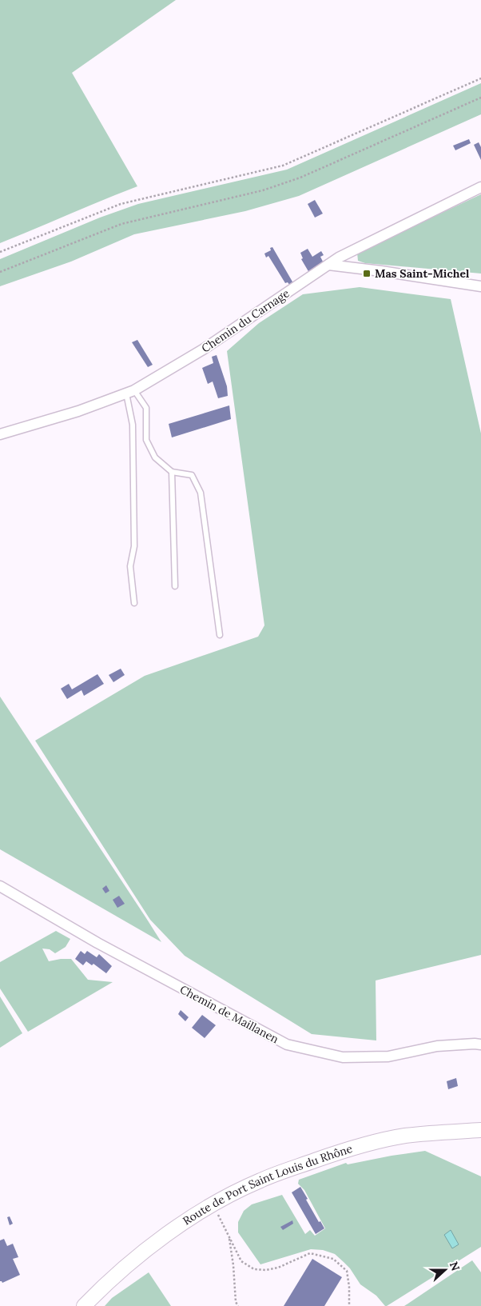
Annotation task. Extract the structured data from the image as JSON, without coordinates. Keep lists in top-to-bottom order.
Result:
{
  "streets": {
    "main road": ["Route de Port Saint Louis du Rhône"],
    "street": ["Chemin du Carnage", "Chemin de Maillanen"]
  },
  "places": {
    "transit": ["Mas Saint-Michel"]
  },
  "north": "right"
}
